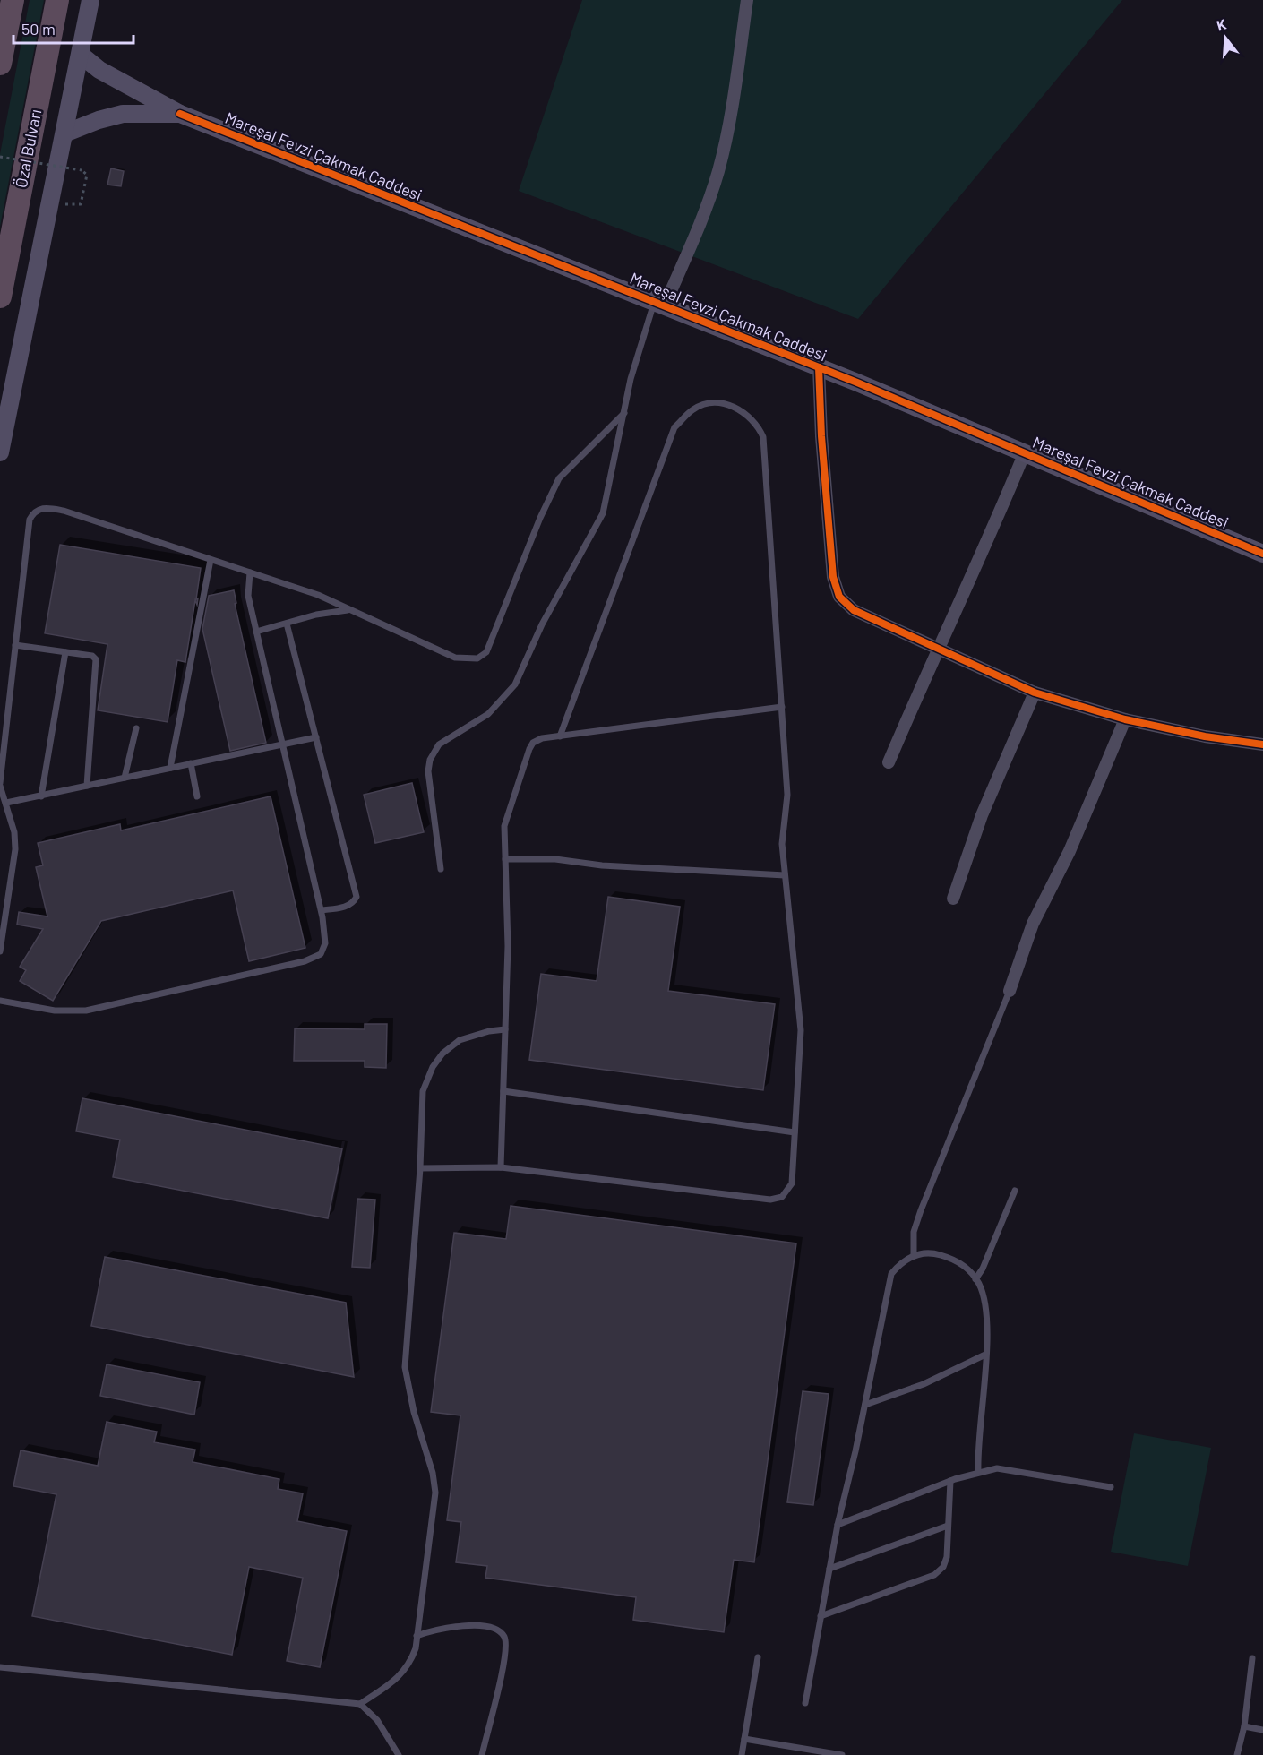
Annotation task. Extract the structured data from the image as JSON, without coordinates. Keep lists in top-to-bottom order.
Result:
{
  "streets": {
    "highway": ["Özal Bulvarı"],
    "street": ["Mareşal Fevzi Çakmak Caddesi"]
  },
  "scale_bar": "50 m",
  "north": "top"
}
